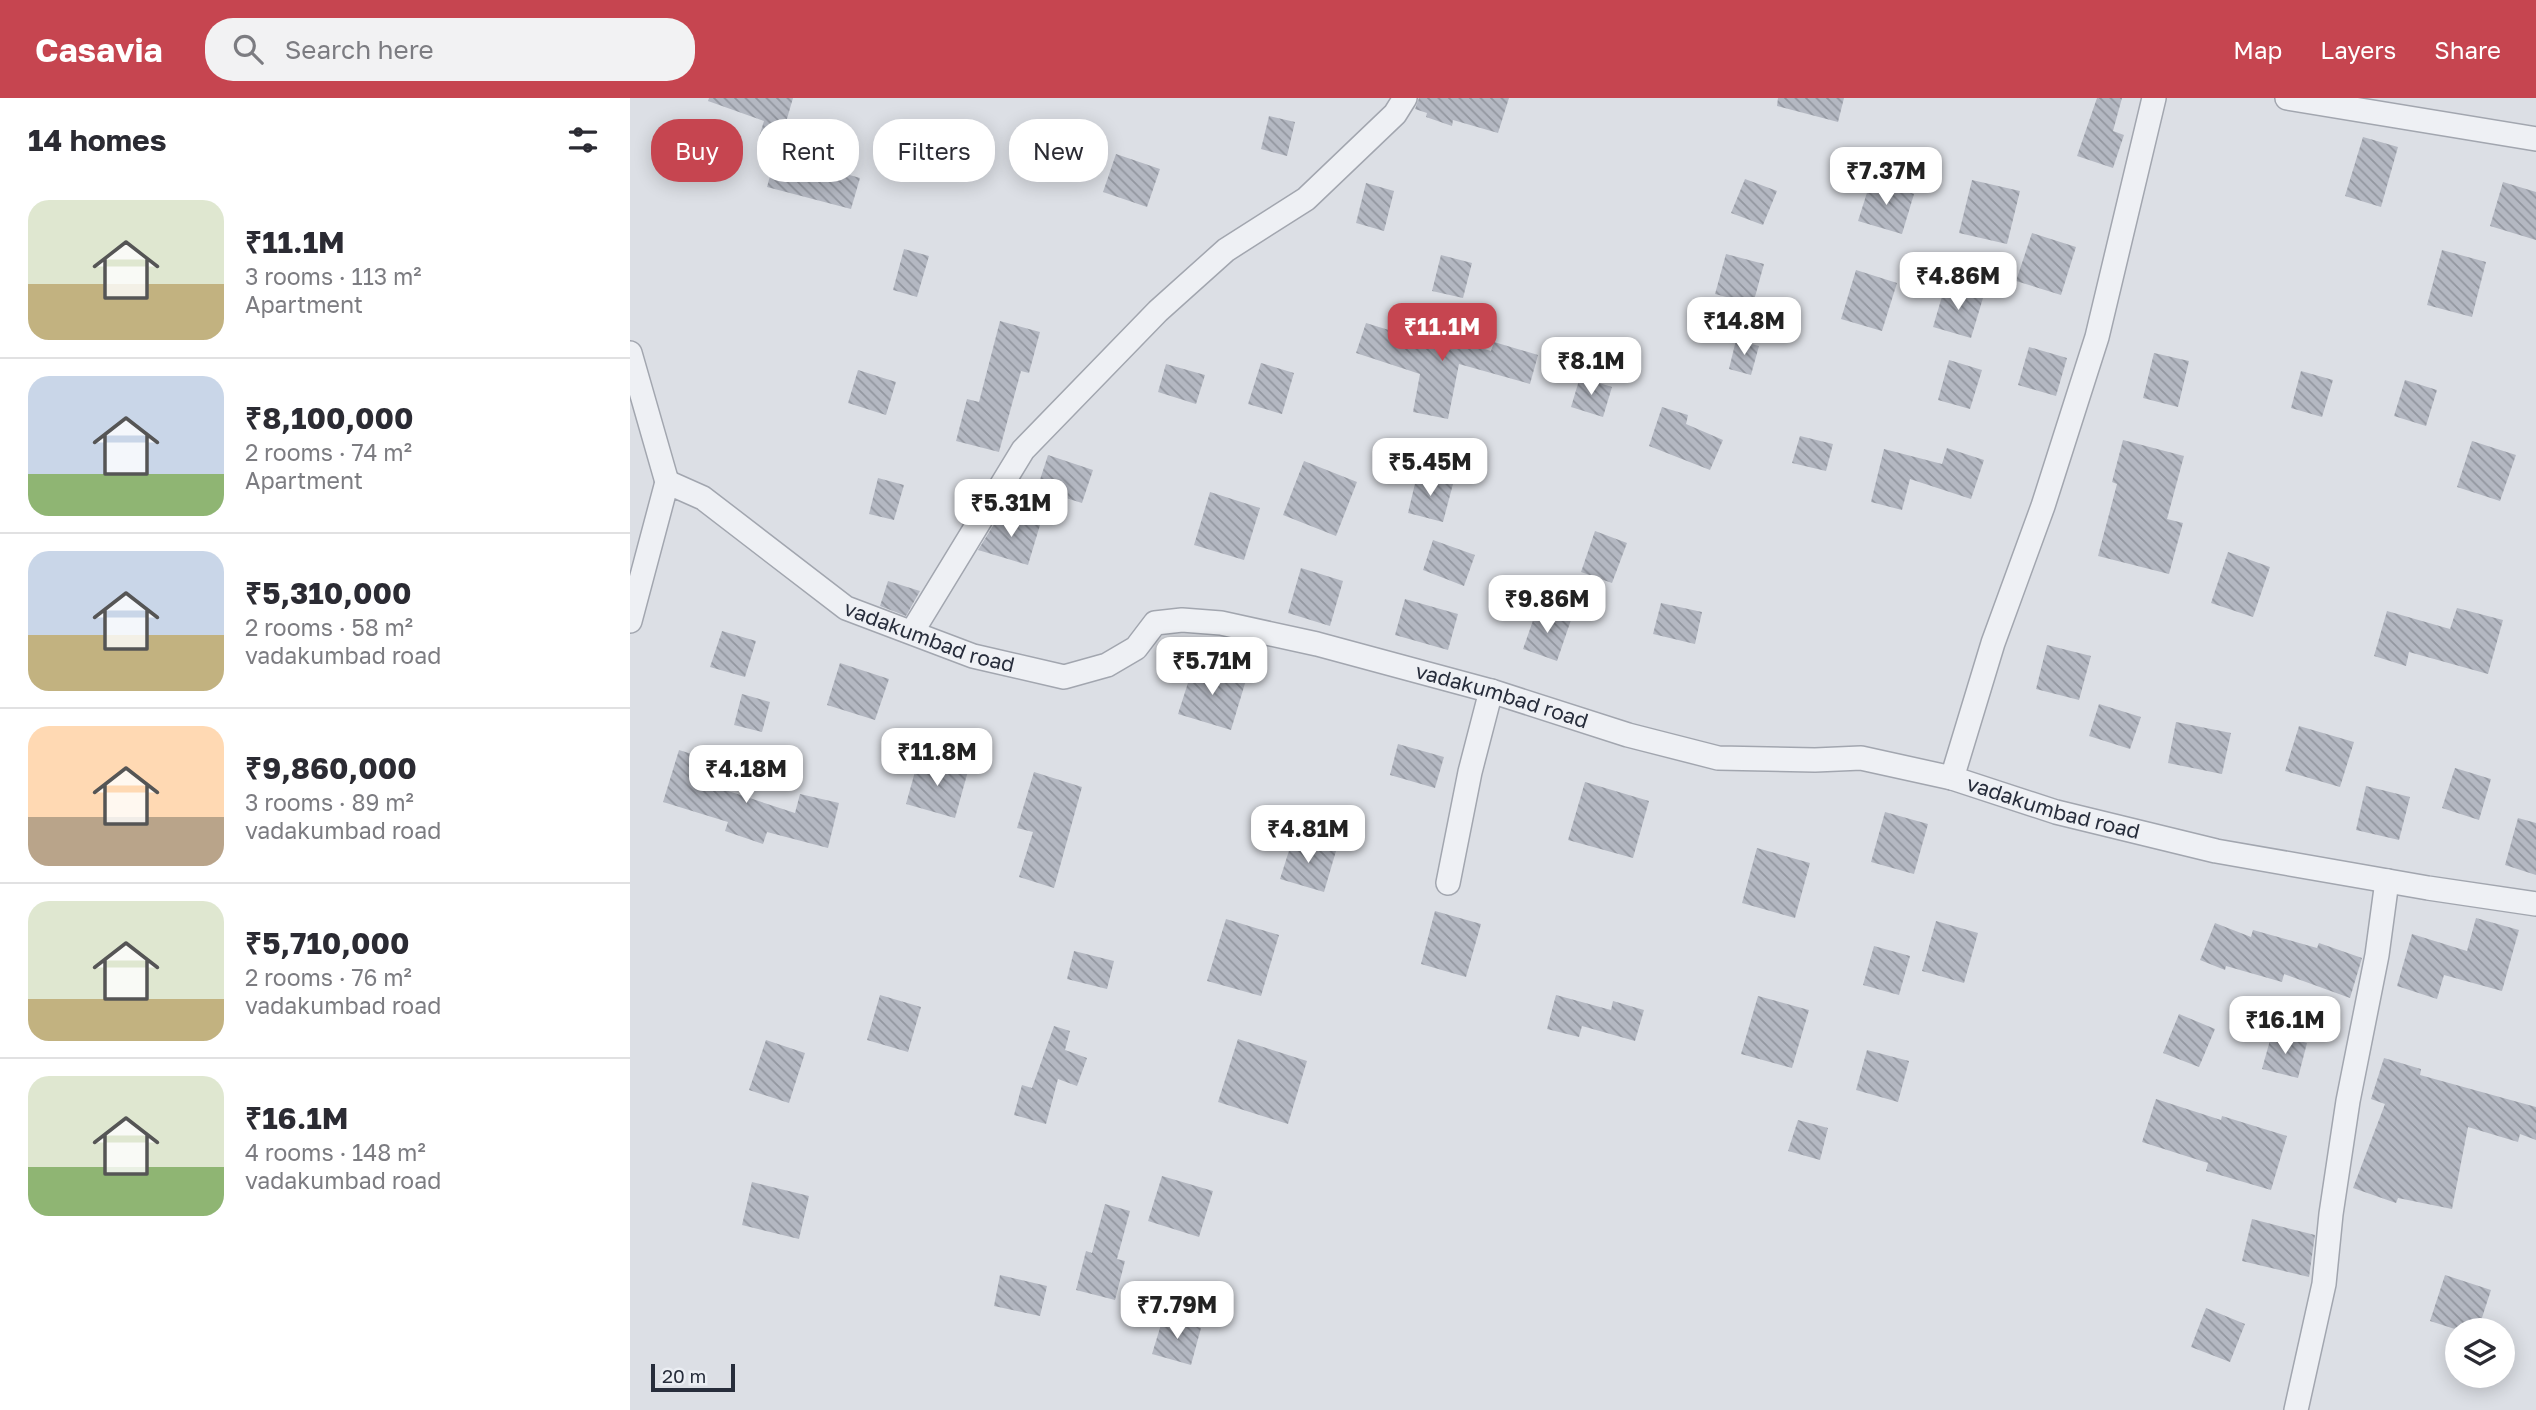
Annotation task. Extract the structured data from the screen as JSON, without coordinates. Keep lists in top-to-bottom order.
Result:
{
  "streets": {
    "street": ["vadakumbad road"]
  },
  "scale_bar": "20 m",
  "page": {
    "header": "Casavia",
    "search": "Search here",
    "nav": ["Map", "Layers", "Share"],
    "heading": "14 homes",
    "chip": [
      "Buy",
      "Rent",
      "Filters",
      "New"
    ],
    "price": [
      "₹7.37M",
      "₹4.86M",
      "₹14.8M",
      "₹11.1M",
      "₹8.1M",
      "₹5.45M",
      "₹5.31M",
      "₹9.86M",
      "₹5.71M",
      "₹11.8M",
      "₹4.18M",
      "₹4.81M",
      "₹16.1M",
      "₹7.79M"
    ],
    "list": [
      {
        "name": "₹11.1M",
        "note": "3 rooms · 113 m² · Apartment"
      },
      {
        "name": "₹8,100,000",
        "note": "2 rooms · 74 m² · Apartment"
      },
      {
        "name": "₹5,310,000",
        "note": "2 rooms · 58 m² · vadakumbad road"
      },
      {
        "name": "₹9,860,000",
        "note": "3 rooms · 89 m² · vadakumbad road"
      },
      {
        "name": "₹5,710,000",
        "note": "2 rooms · 76 m² · vadakumbad road"
      },
      {
        "name": "₹16.1M",
        "note": "4 rooms · 148 m² · vadakumbad road"
      }
    ],
    "scale": "20 m"
  }
}
